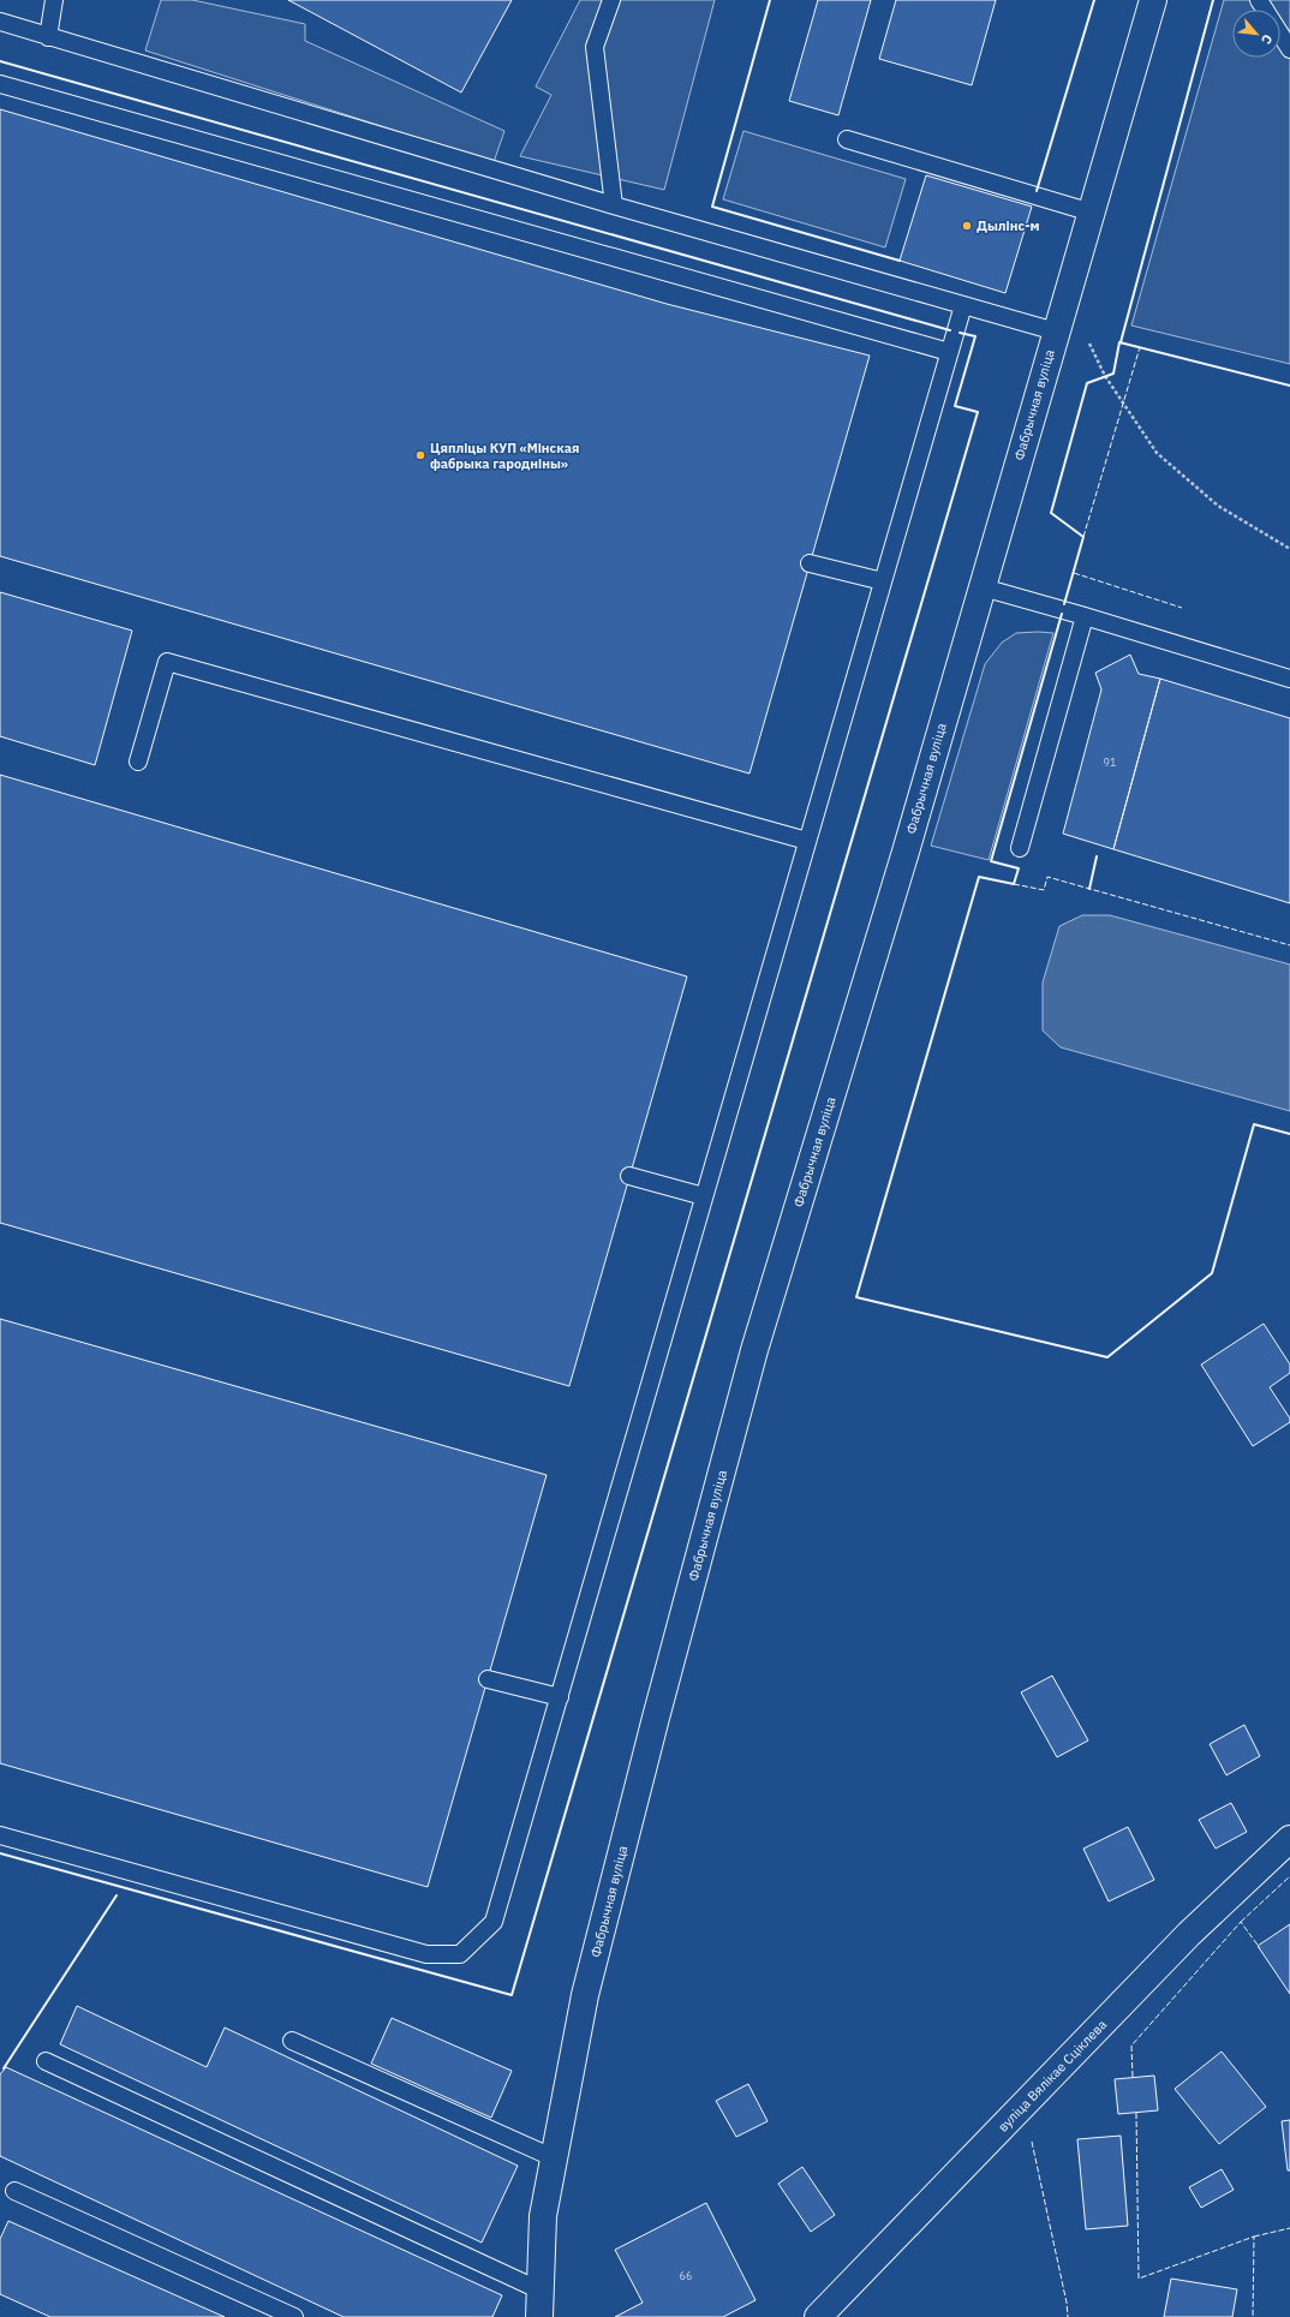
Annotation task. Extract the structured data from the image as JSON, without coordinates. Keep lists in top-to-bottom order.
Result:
{
  "streets": {
    "street": ["Фабрычная вуліца", "вуліца Вялікае Сціклева"]
  },
  "places": ["Дылінс-м", "Цяпліцы КУП «Мінская фабрыка гародніны»"],
  "house_numbers": ["91", "66"],
  "north": "bottom right"
}
